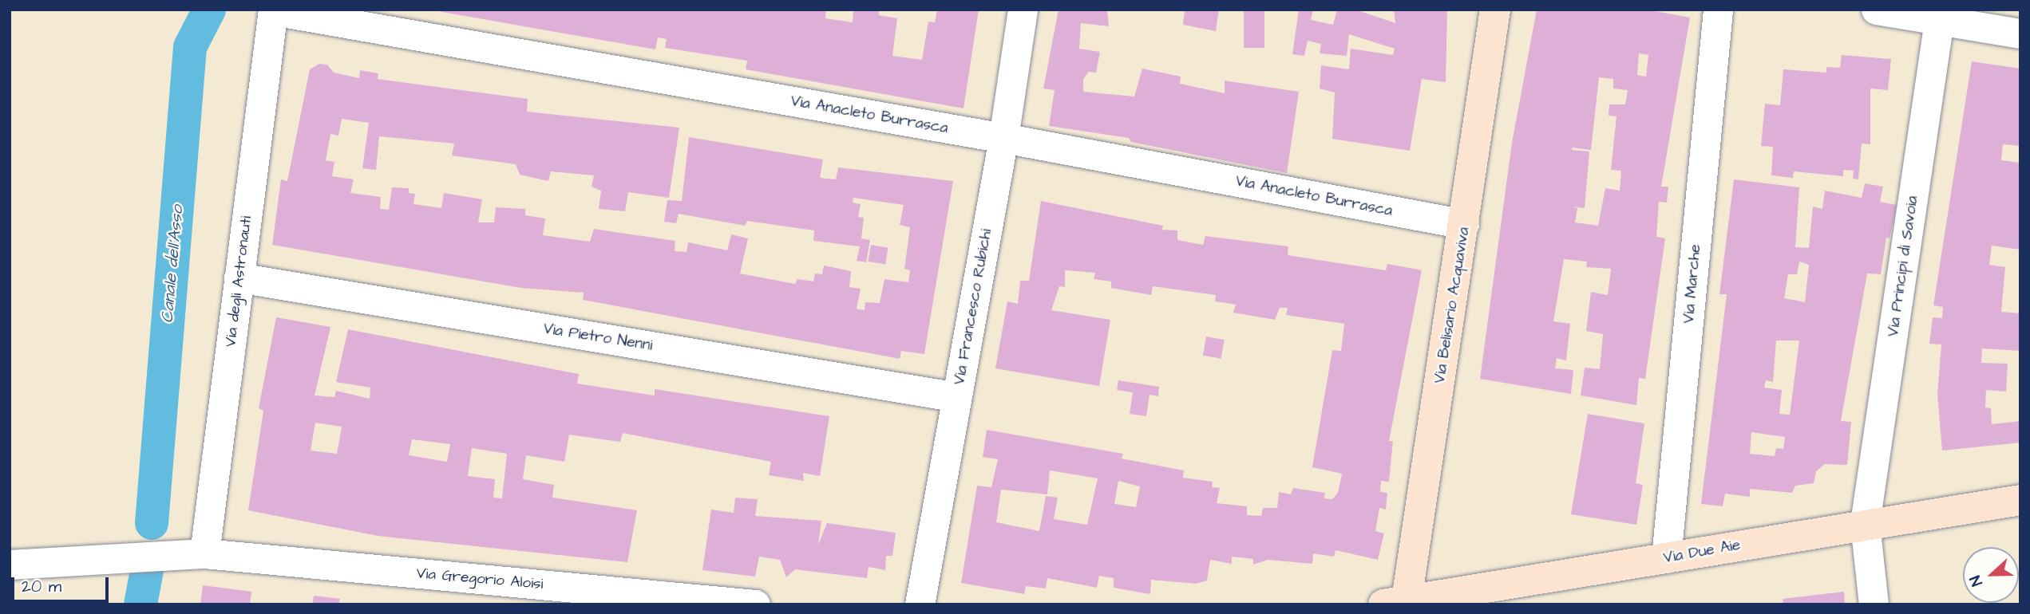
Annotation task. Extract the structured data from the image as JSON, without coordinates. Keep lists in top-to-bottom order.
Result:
{
  "streets": {
    "street": [
      "Via Anacleto Burrasca",
      "Via Principi di Savoia",
      "Via degli Astronauti",
      "Via Marche",
      "Via Belisario Acquaviva",
      "Via Francesco Rubichi",
      "Via Pietro Nenni",
      "Via Due Aie",
      "Via Gregorio Aloisi"
    ]
  },
  "crossings": [
    ["Via Anacleto Burrasca", "Via degli Astronauti"],
    ["Via Anacleto Burrasca", "Via Belisario Acquaviva"],
    ["Via Anacleto Burrasca", "Via Francesco Rubichi"],
    ["Via Principi di Savoia", "Via Due Aie"],
    ["Via degli Astronauti", "Via Pietro Nenni"],
    ["Via degli Astronauti", "Via Gregorio Aloisi"],
    ["Via Marche", "Via Due Aie"],
    ["Via Belisario Acquaviva", "Via Due Aie"],
    ["Via Francesco Rubichi", "Via Pietro Nenni"]
  ],
  "water": ["Canale dell'Asso"],
  "scale_bar": "20 m",
  "north": "left"
}
